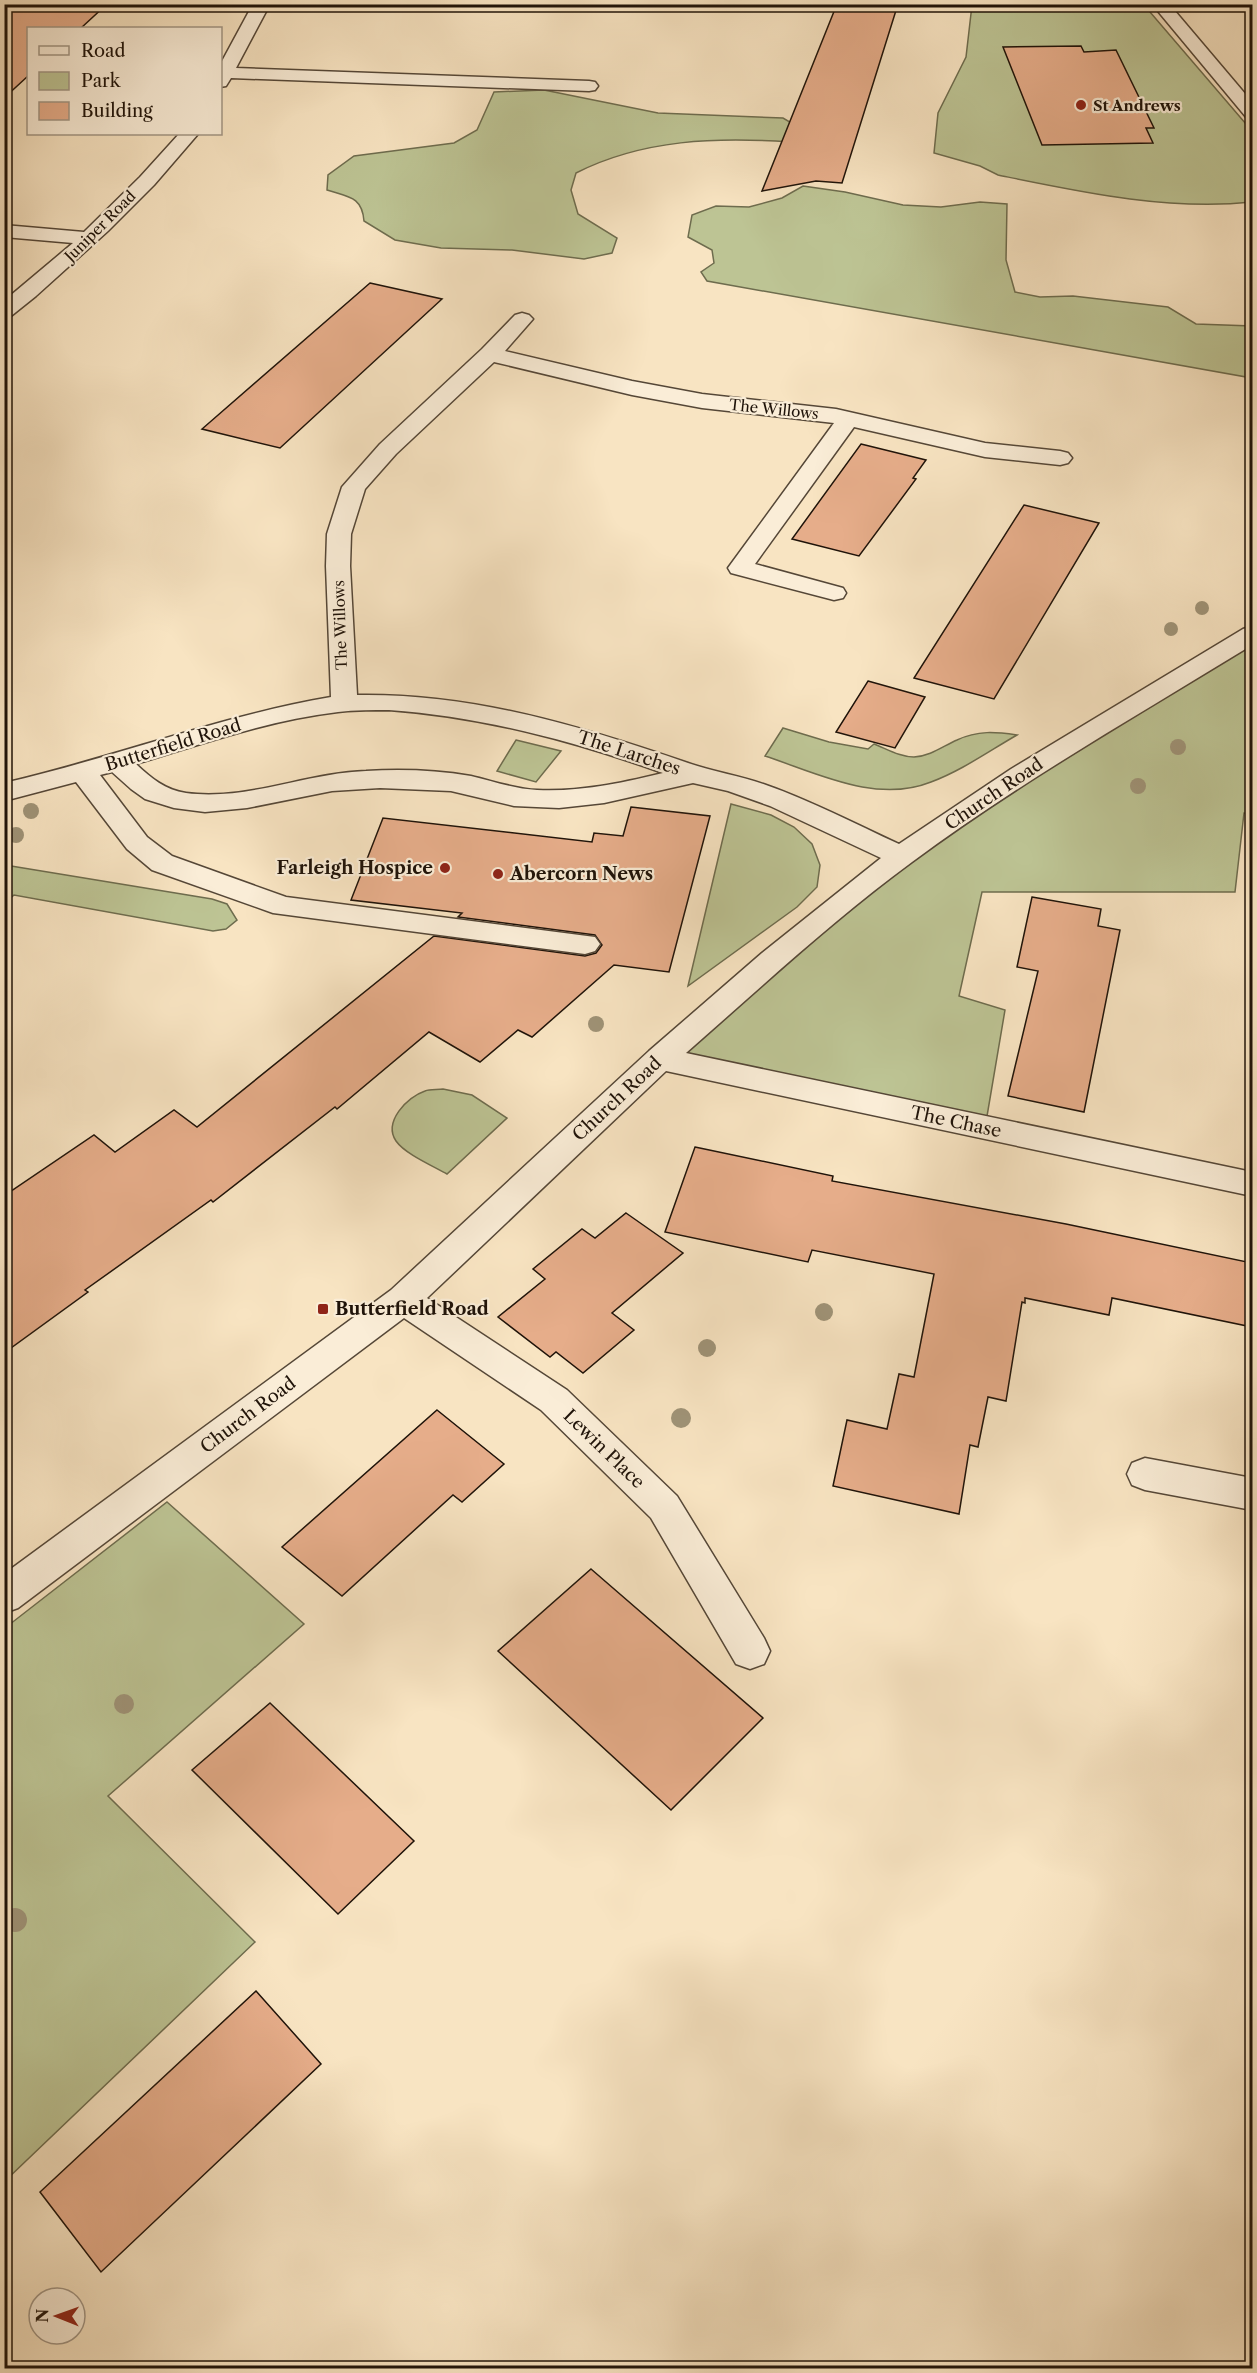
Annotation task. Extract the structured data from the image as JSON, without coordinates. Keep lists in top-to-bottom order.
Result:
{
  "streets": {
    "street": [
      "Juniper Road",
      "The Willows",
      "Butterfield Road",
      "The Larches",
      "Church Road",
      "The Chase",
      "Lewin Place"
    ]
  },
  "crossings": [
    ["The Willows", "Butterfield Road"],
    ["The Willows", "The Larches"],
    ["Butterfield Road", "The Larches"],
    ["The Larches", "Church Road"],
    ["Church Road", "The Chase"],
    ["Church Road", "Lewin Place"]
  ],
  "places": {
    "other": ["St Andrews", "Farleigh Hospice", "Abercorn News"],
    "transit": ["Butterfield Road"]
  },
  "legend": ["Road", "Park", "Building"],
  "north": "left"
}
